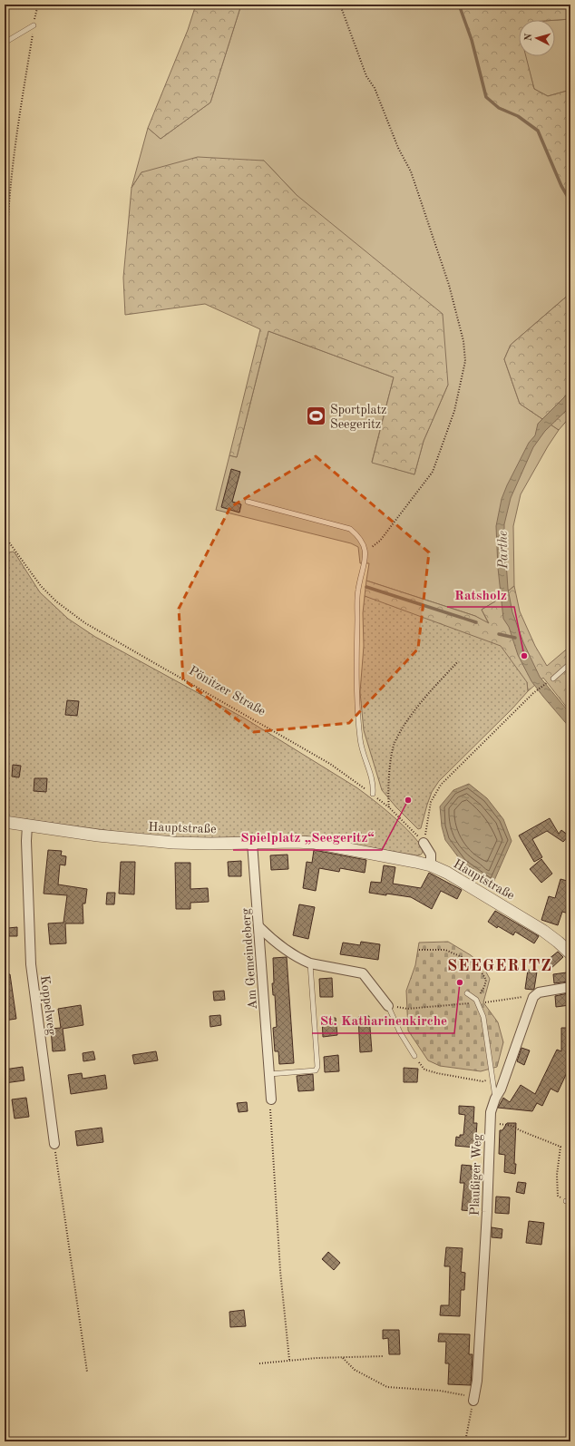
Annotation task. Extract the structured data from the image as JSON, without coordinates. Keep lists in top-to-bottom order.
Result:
{
  "streets": {
    "street": [
      "Hauptstraße",
      "Am Gemeindeberg",
      "Koppelweg",
      "Plaußiger Weg"
    ],
    "path": ["Pönitzer Straße"]
  },
  "crossings": [
    ["Hauptstraße", "Am Gemeindeberg"],
    ["Hauptstraße", "Koppelweg"]
  ],
  "districts": ["SEEGERITZ"],
  "water": ["Parthe"],
  "places": {
    "sports": ["Sportplatz Seegeritz"],
    "other": ["Ratsholz", "Spielplatz „Seegeritz“", "St. Katharinenkirche"]
  },
  "north": "left"
}
